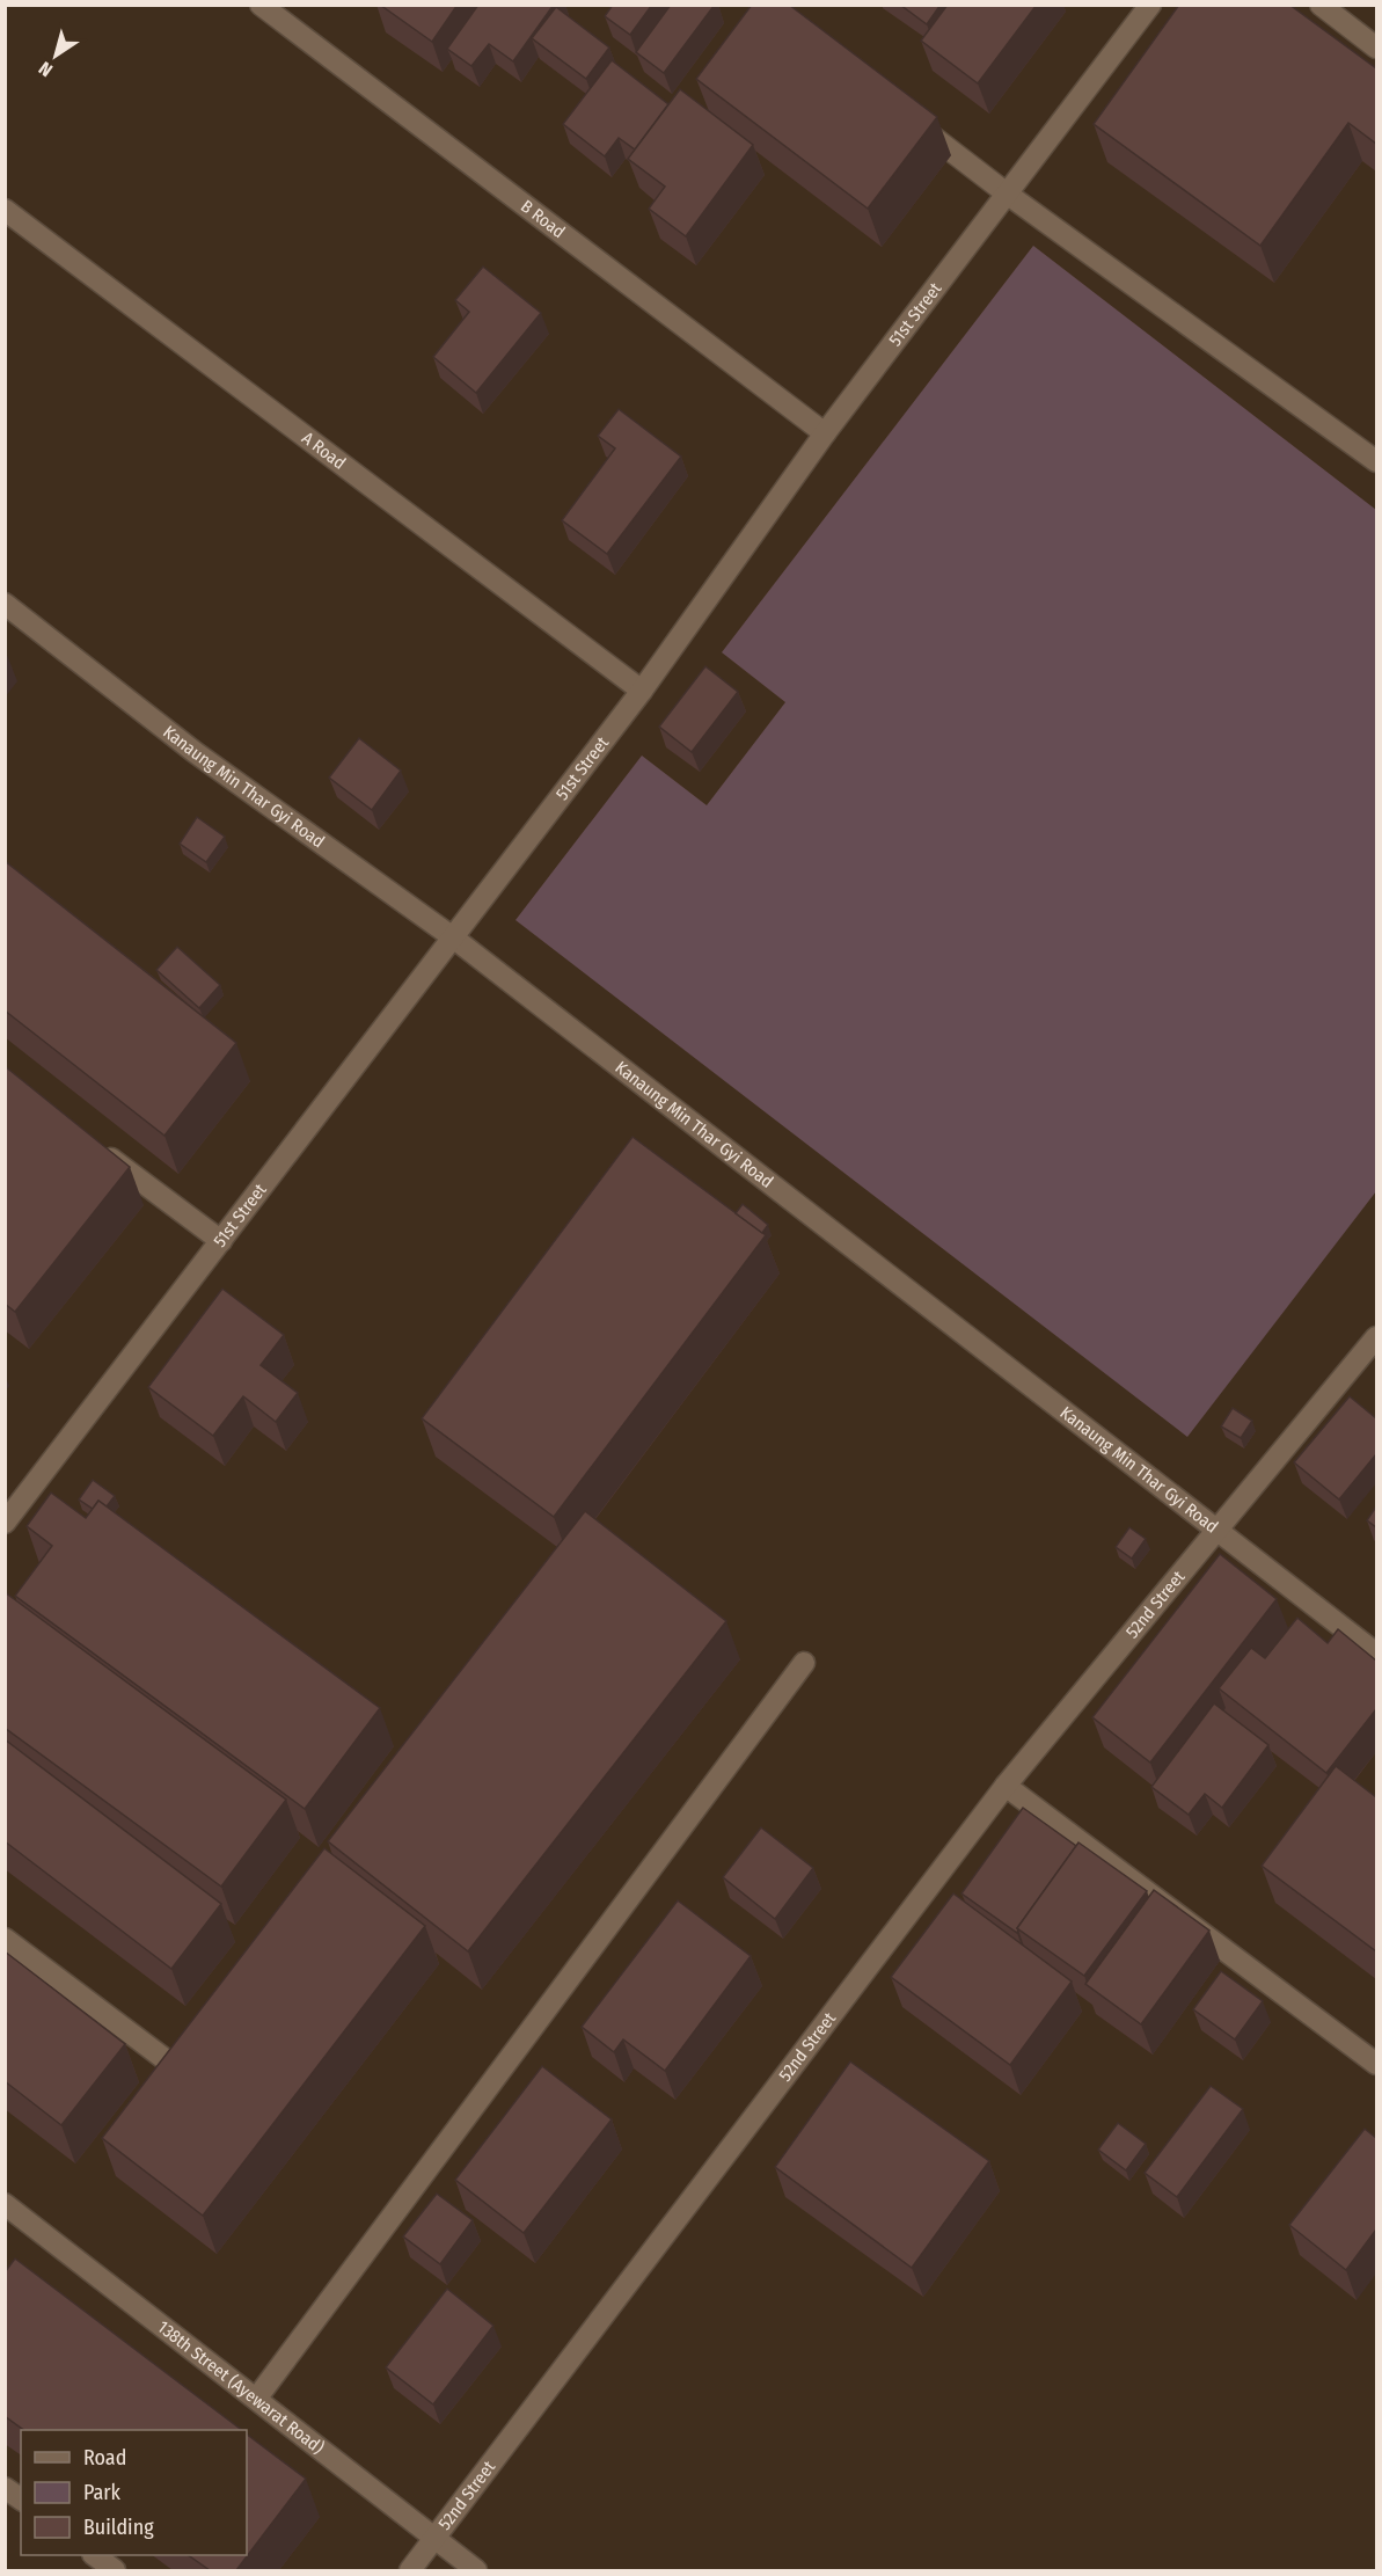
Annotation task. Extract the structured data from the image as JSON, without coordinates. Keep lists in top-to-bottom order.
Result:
{
  "streets": {
    "street": [
      "B Road",
      "51st Street",
      "A Road",
      "Kanaung Min Thar Gyi Road",
      "52nd Street",
      "138th Street (Ayewarat Road)"
    ]
  },
  "crossings": [
    ["B Road", "51st Street"],
    ["51st Street", "A Road"],
    ["51st Street", "Kanaung Min Thar Gyi Road"],
    ["Kanaung Min Thar Gyi Road", "52nd Street"],
    ["52nd Street", "138th Street (Ayewarat Road)"]
  ],
  "legend": ["Road", "Park", "Building"],
  "north": "bottom left"
}
